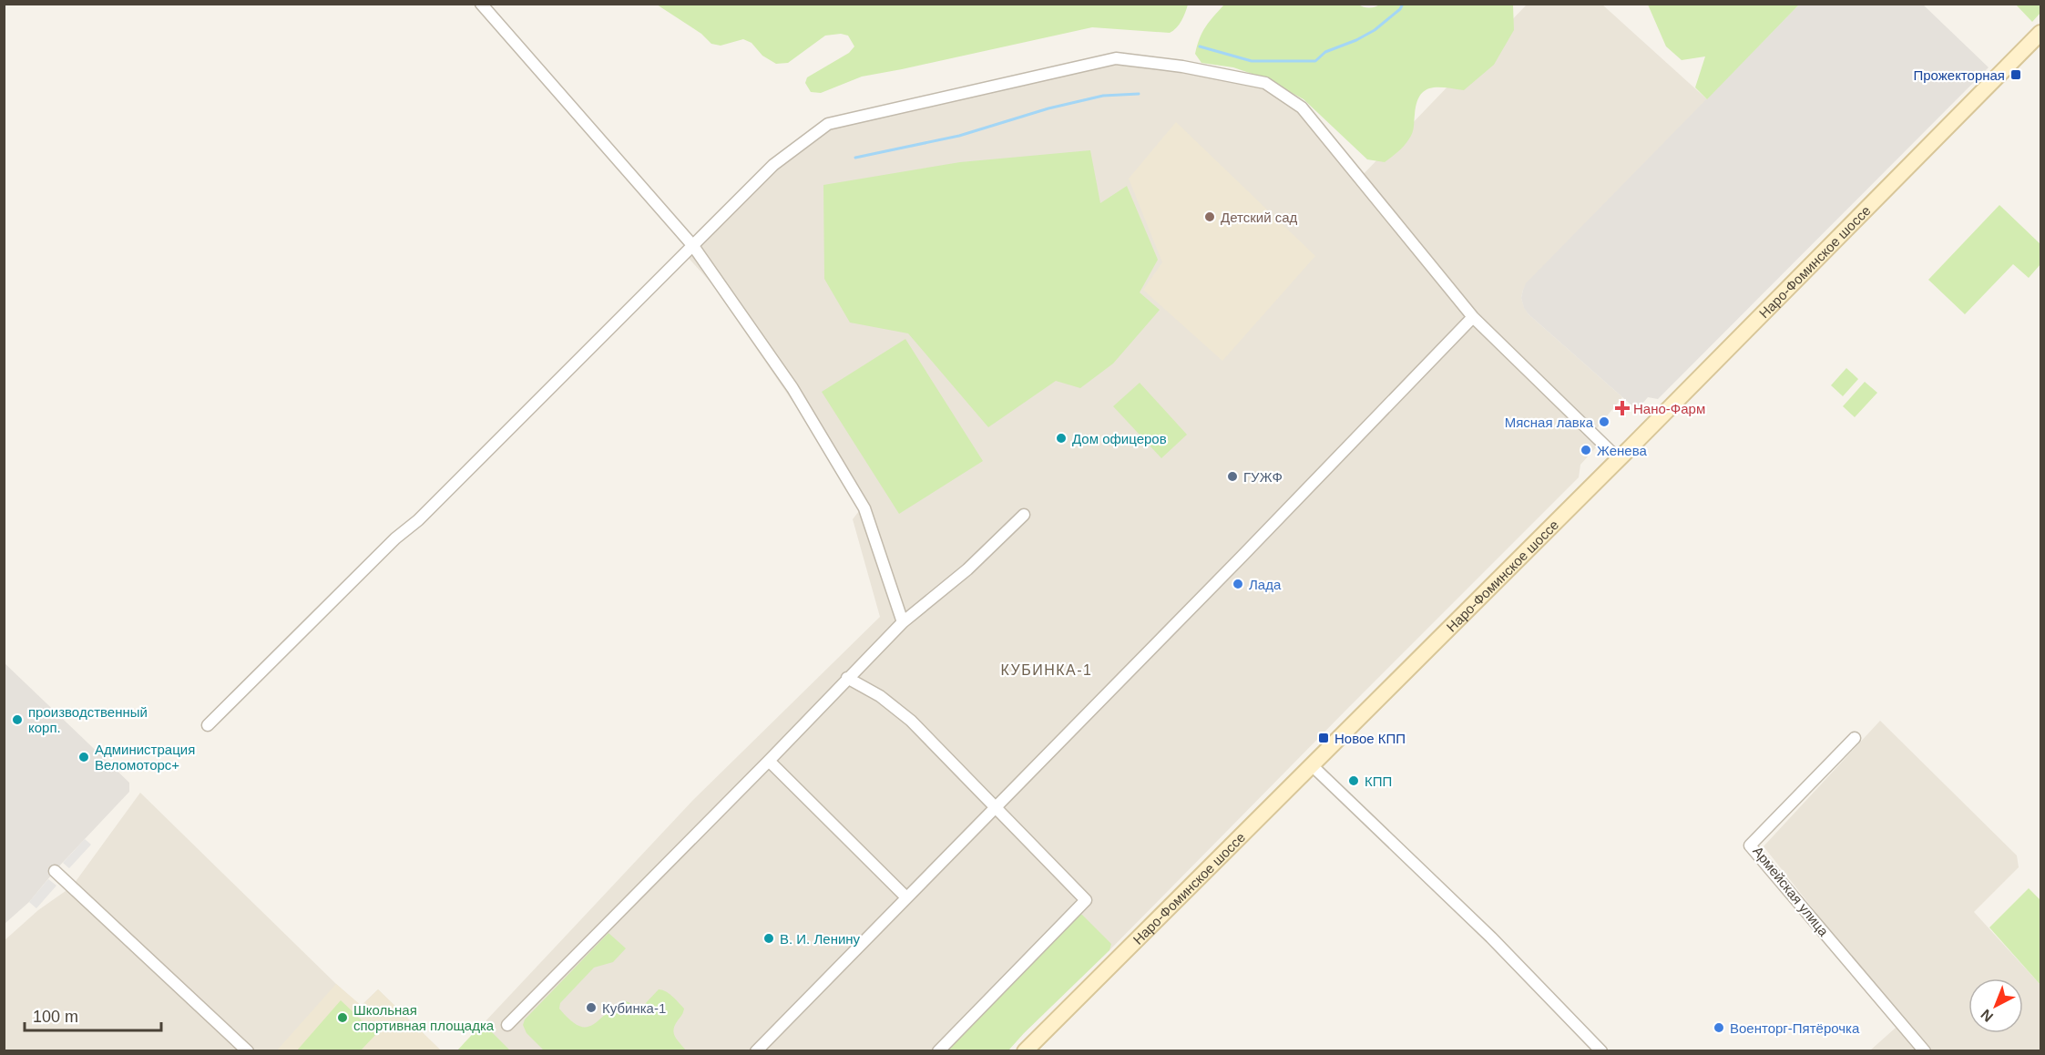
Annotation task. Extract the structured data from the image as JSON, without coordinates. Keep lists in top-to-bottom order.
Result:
{
  "streets": {
    "main road": ["Наро-Фоминское шоссе"],
    "street": ["Армейская улица"]
  },
  "districts": ["КУБИНКА-1"],
  "places": {
    "transit": ["Прожекторная", "Новое КПП"],
    "other": [
      "Детский сад",
      "Мясная лавка",
      "Дом офицеров",
      "Женева",
      "ГУЖФ",
      "Лада",
      "производственный корп.",
      "Администрация Веломоторс+",
      "КПП",
      "В. И. Ленину",
      "Кубинка-1",
      "Школьная спортивная площадка",
      "Военторг-Пятёрочка"
    ],
    "health": ["Нано-Фарм"]
  },
  "scale_bar": "100 m",
  "north": "bottom left"
}
